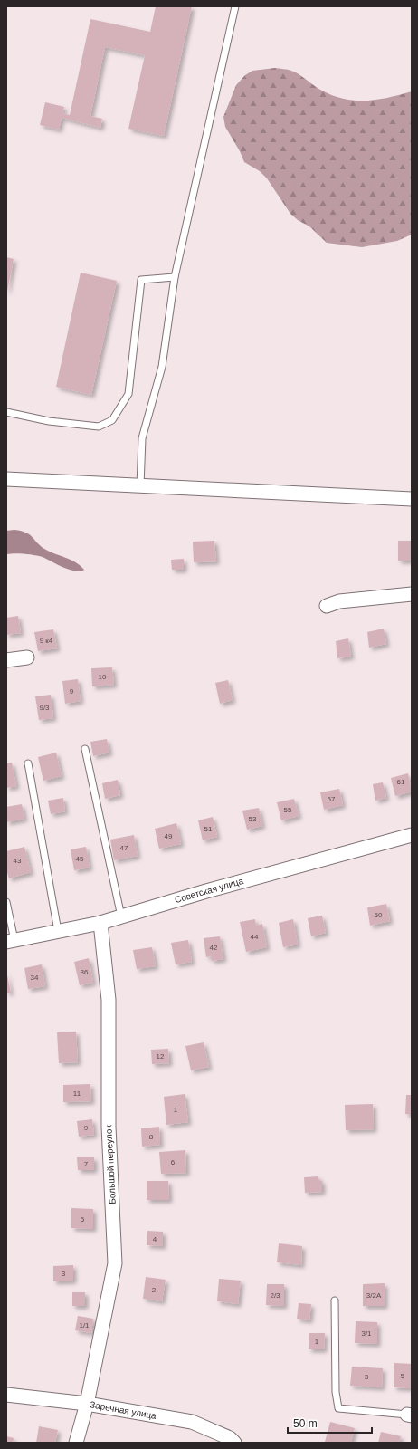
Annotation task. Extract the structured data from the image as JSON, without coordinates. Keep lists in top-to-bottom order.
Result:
{
  "streets": {
    "street": ["Советская улица", "Большой переулок", "Заречная улица"]
  },
  "crossings": [
    ["Советская улица", "Большой переулок"],
    ["Большой переулок", "Заречная улица"]
  ],
  "house_numbers": [
    "9 к4",
    "10",
    "9",
    "9/3",
    "61",
    "57",
    "55",
    "53",
    "51",
    "49",
    "47",
    "45",
    "43",
    "50",
    "44",
    "42",
    "36",
    "34",
    "12",
    "11",
    "1",
    "9",
    "8",
    "6",
    "7",
    "5",
    "4",
    "3",
    "2",
    "2/3",
    "3/2А",
    "1/1",
    "3/1",
    "1",
    "5",
    "3"
  ],
  "scale_bar": "50 m"
}
